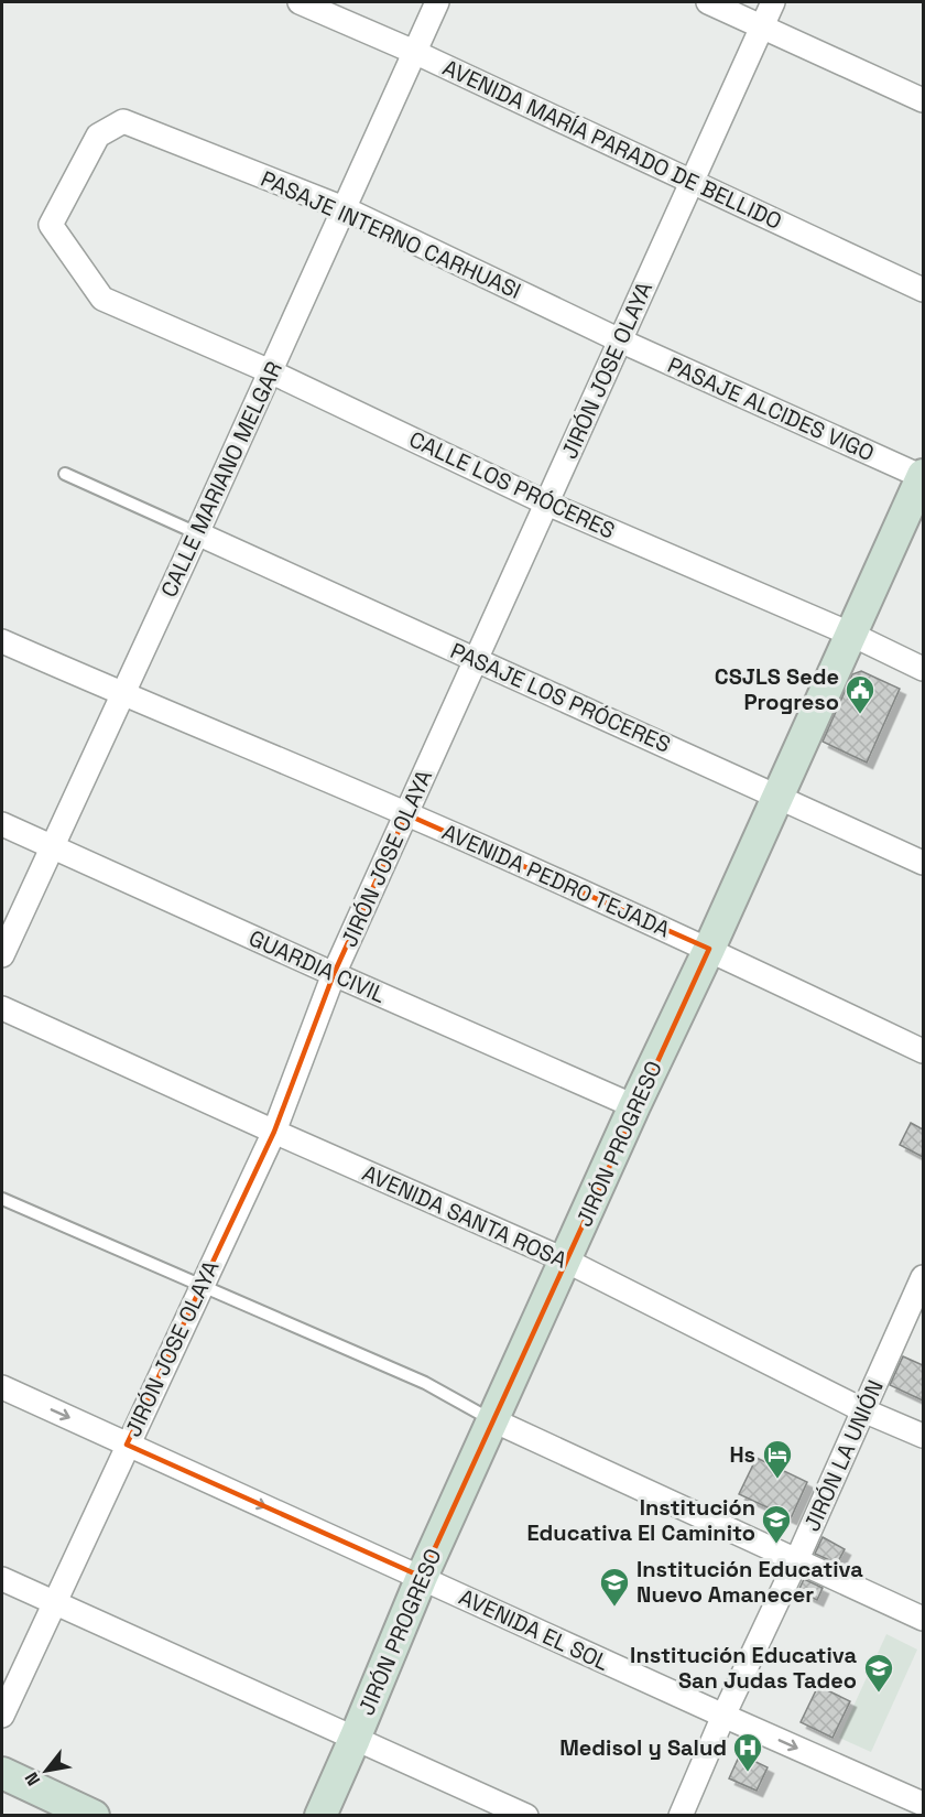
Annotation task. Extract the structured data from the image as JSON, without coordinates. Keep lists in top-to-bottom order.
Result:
{
  "streets": {
    "street": [
      "AVENIDA MARÍA PARADO DE BELLIDO",
      "PASAJE INTERNO CARHUASI",
      "JIRÓN JOSE OLAYA",
      "PASAJE ALCIDES VIGO",
      "CALLE MARIANO MELGAR",
      "CALLE LOS PRÓCERES",
      "PASAJE LOS PRÓCERES",
      "AVENIDA PEDRO TEJADA",
      "GUARDIA CIVIL",
      "JIRÓN PROGRESO",
      "AVENIDA SANTA ROSA",
      "JIRÓN LA UNIÓN",
      "AVENIDA EL SOL"
    ]
  },
  "crossings": [
    ["AVENIDA MARÍA PARADO DE BELLIDO", "JIRÓN JOSE OLAYA"],
    ["AVENIDA MARÍA PARADO DE BELLIDO", "CALLE MARIANO MELGAR"],
    ["PASAJE INTERNO CARHUASI", "JIRÓN JOSE OLAYA"],
    ["PASAJE INTERNO CARHUASI", "PASAJE ALCIDES VIGO"],
    ["PASAJE INTERNO CARHUASI", "CALLE MARIANO MELGAR"],
    ["PASAJE INTERNO CARHUASI", "CALLE LOS PRÓCERES"],
    ["JIRÓN JOSE OLAYA", "PASAJE ALCIDES VIGO"],
    ["JIRÓN JOSE OLAYA", "CALLE LOS PRÓCERES"],
    ["JIRÓN JOSE OLAYA", "PASAJE LOS PRÓCERES"],
    ["JIRÓN JOSE OLAYA", "AVENIDA PEDRO TEJADA"],
    ["JIRÓN JOSE OLAYA", "GUARDIA CIVIL"],
    ["JIRÓN JOSE OLAYA", "AVENIDA SANTA ROSA"],
    ["JIRÓN JOSE OLAYA", "AVENIDA EL SOL"],
    ["PASAJE ALCIDES VIGO", "JIRÓN PROGRESO"],
    ["CALLE MARIANO MELGAR", "CALLE LOS PRÓCERES"],
    ["CALLE MARIANO MELGAR", "PASAJE LOS PRÓCERES"],
    ["CALLE MARIANO MELGAR", "AVENIDA PEDRO TEJADA"],
    ["CALLE MARIANO MELGAR", "GUARDIA CIVIL"],
    ["CALLE LOS PRÓCERES", "JIRÓN PROGRESO"],
    ["PASAJE LOS PRÓCERES", "JIRÓN PROGRESO"],
    ["AVENIDA PEDRO TEJADA", "JIRÓN PROGRESO"],
    ["GUARDIA CIVIL", "JIRÓN PROGRESO"],
    ["JIRÓN PROGRESO", "AVENIDA SANTA ROSA"],
    ["JIRÓN PROGRESO", "AVENIDA EL SOL"],
    ["AVENIDA SANTA ROSA", "JIRÓN LA UNIÓN"],
    ["JIRÓN LA UNIÓN", "AVENIDA EL SOL"]
  ],
  "places": {
    "public building": ["CSJLS Sede Progreso"],
    "hotel": ["Hs"],
    "school or university": ["Institución Educativa El Caminito", "Institución Educativa Nuevo Amanecer", "Institución Educativa San Judas Tadeo"],
    "hospital": ["Medisol y Salud"]
  },
  "north": "bottom left"
}
